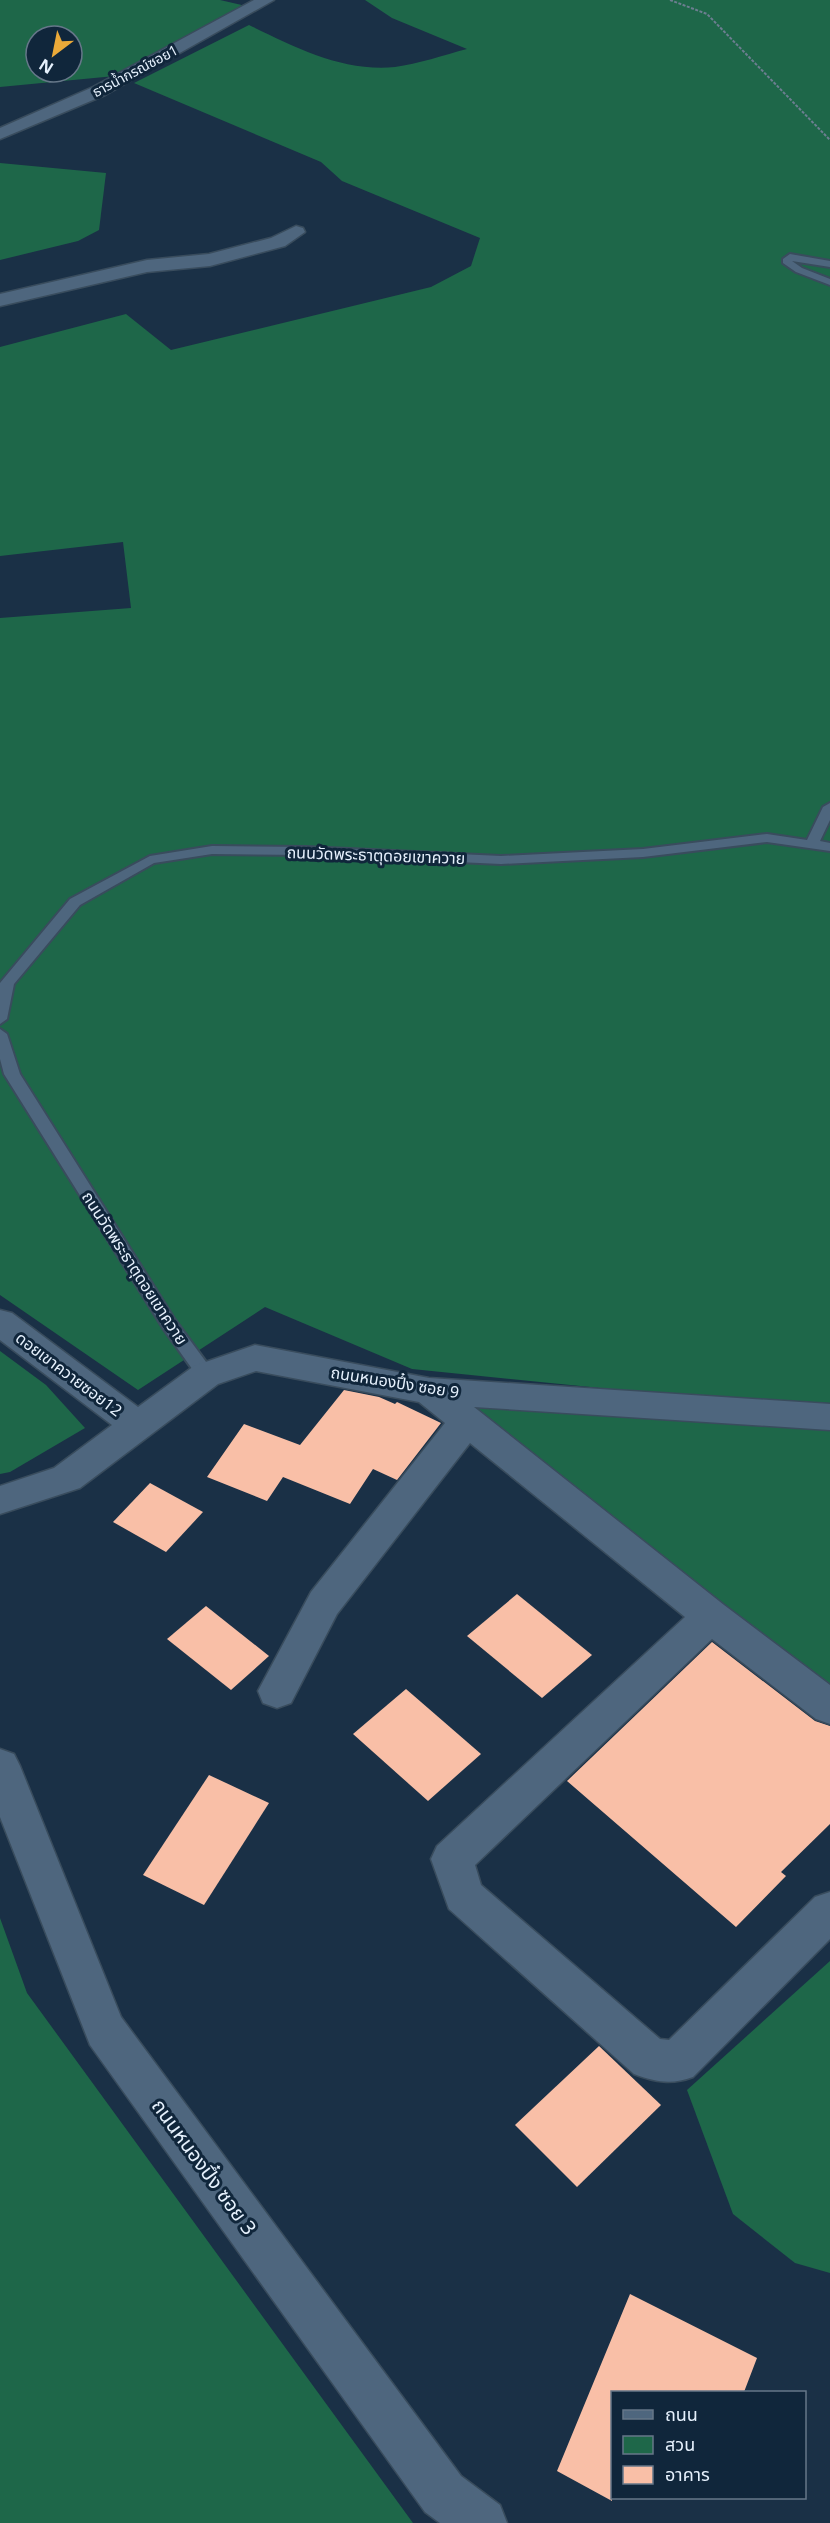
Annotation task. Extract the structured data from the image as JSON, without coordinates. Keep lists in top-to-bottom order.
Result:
{
  "streets": {
    "street": [
      "ธารน้ำกรณ์ซอย1",
      "ดอยเขาควายซอย12",
      "ถนนหนองปึ๋ง ซอย 9",
      "ถนนหนองปึ๋ง ซอย 3"
    ],
    "lane": ["ถนนวัดพระธาตุดอยเขาควาย"]
  },
  "crossings": [
    ["ถนนวัดพระธาตุดอยเขาควาย", "ถนนหนองปึ๋ง ซอย 9"],
    ["ดอยเขาควายซอย12", "ถนนหนองปึ๋ง ซอย 9"]
  ],
  "legend": ["ถนน", "สวน", "อาคาร"],
  "north": "bottom left"
}
